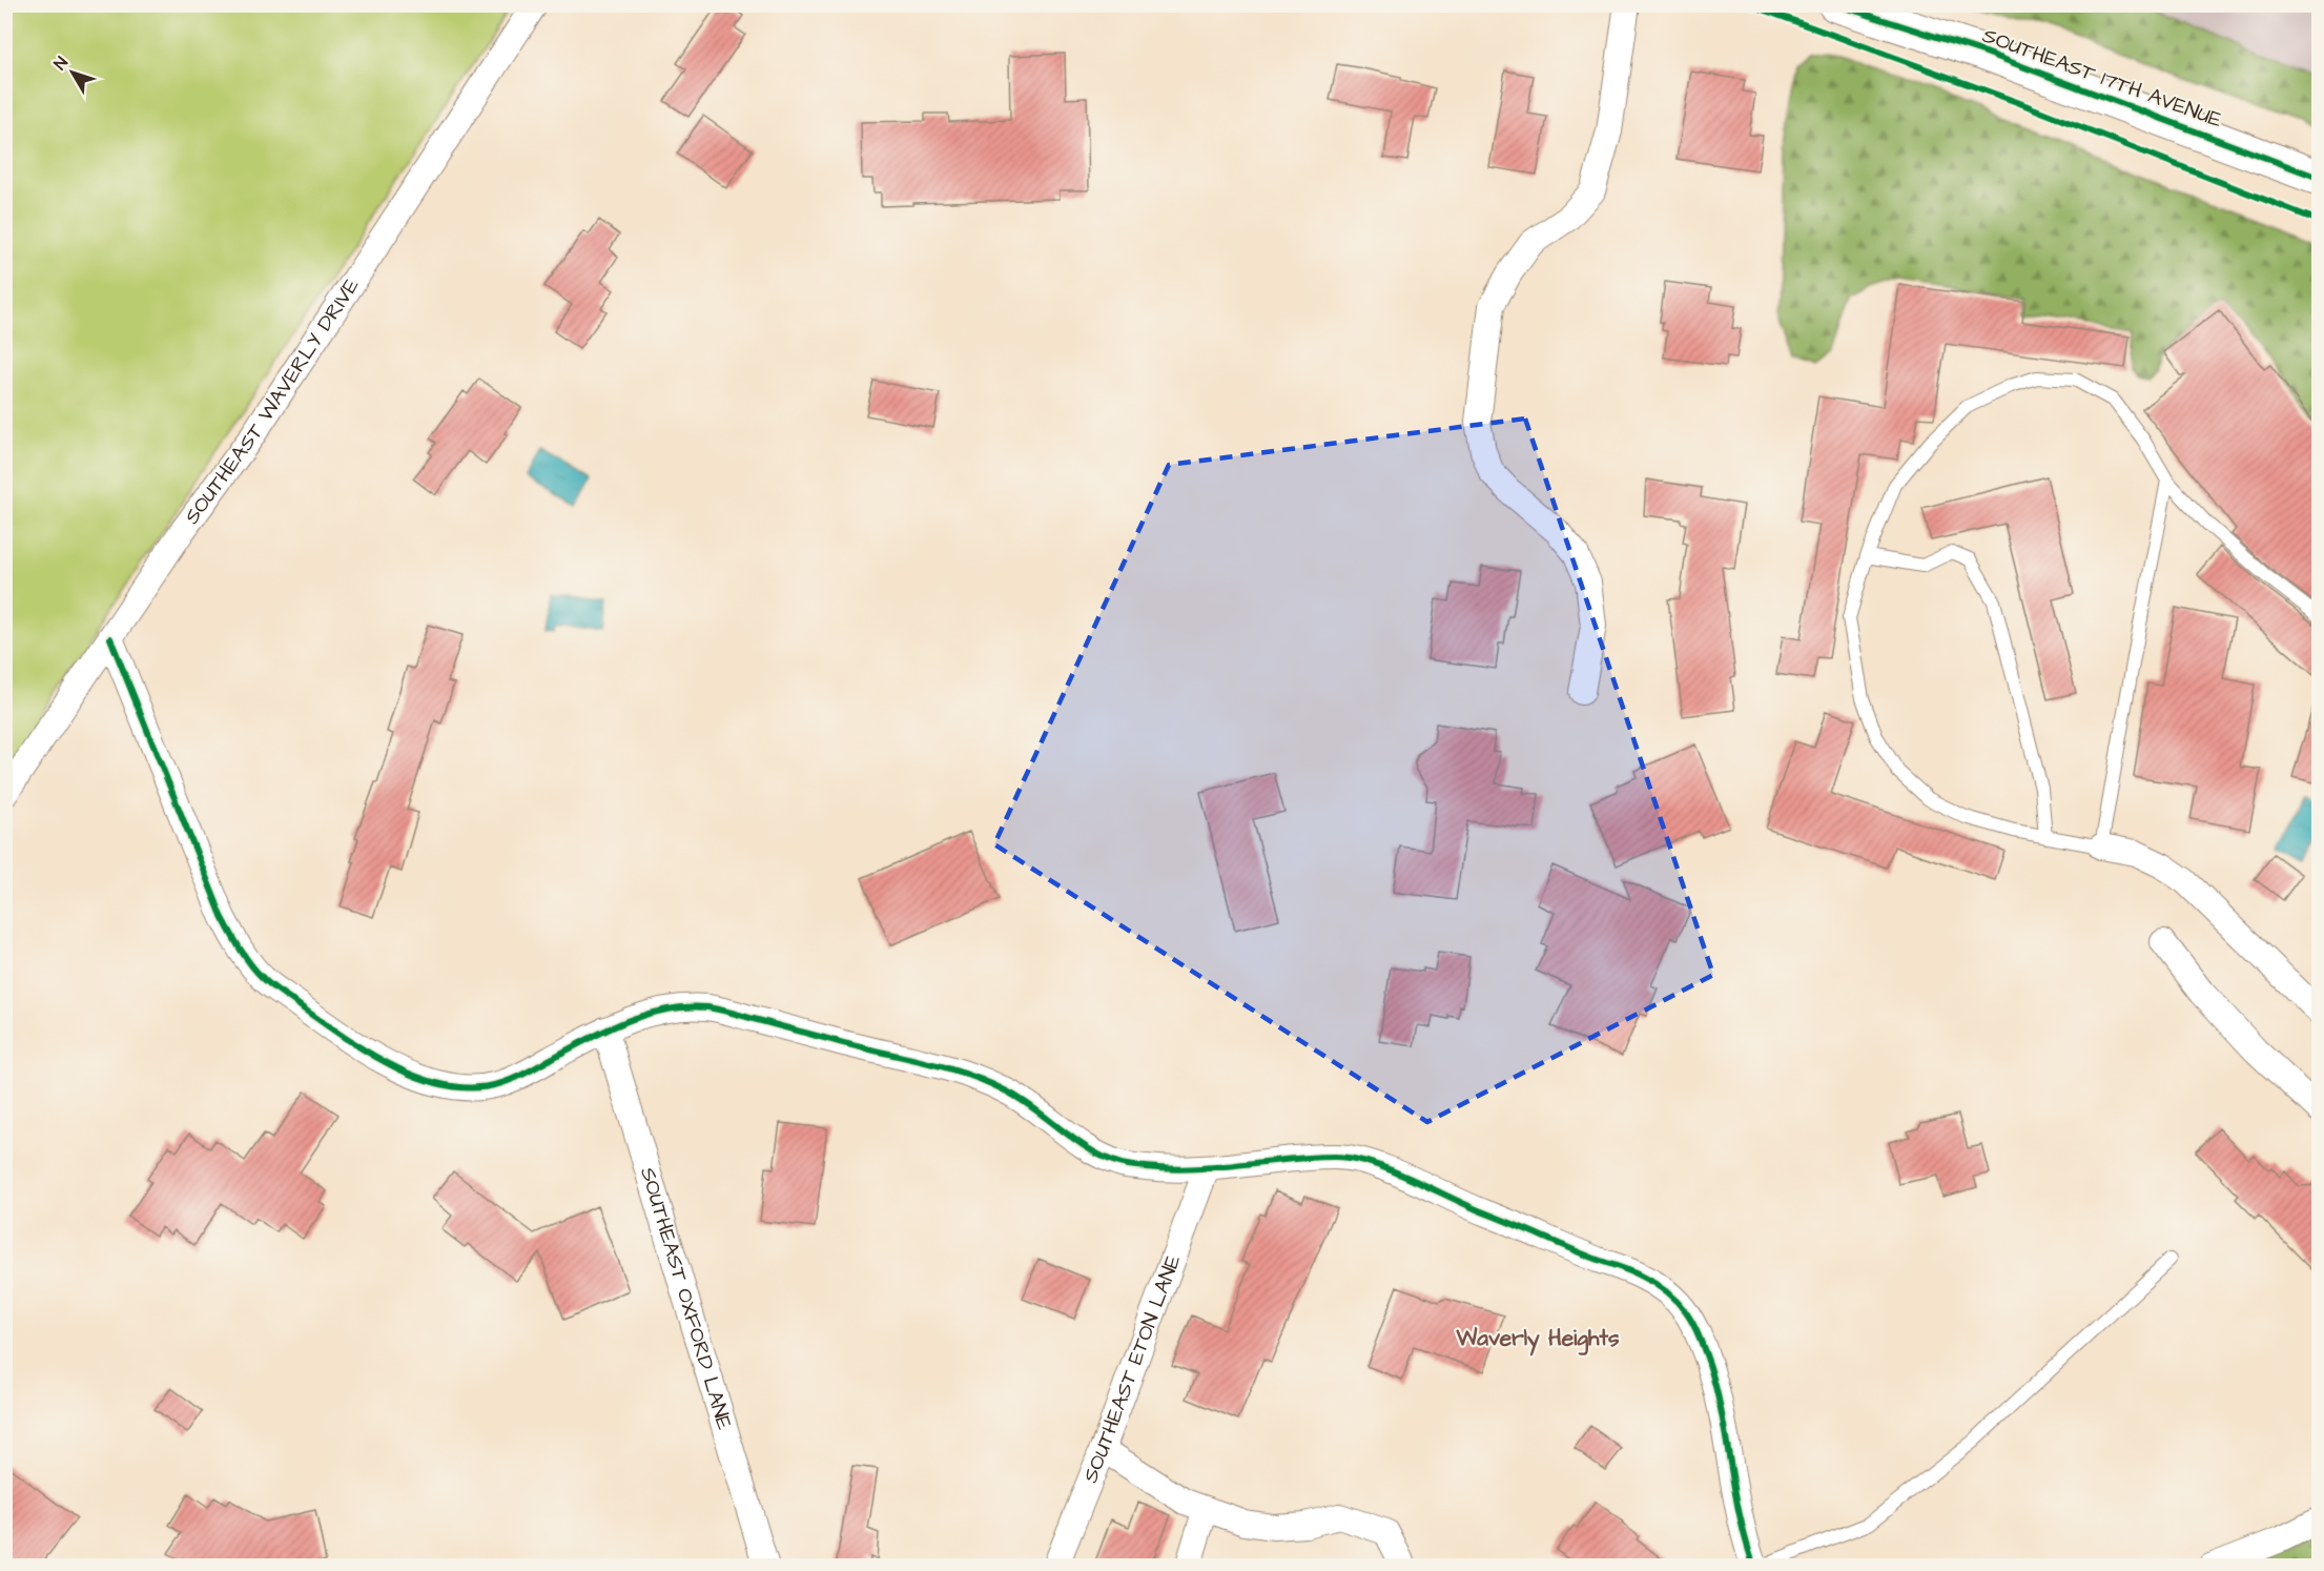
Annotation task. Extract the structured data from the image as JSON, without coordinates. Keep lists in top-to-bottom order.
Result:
{
  "streets": {
    "main road": ["SOUTHEAST 17TH AVENUE"],
    "street": ["SOUTHEAST WAVERLY DRIVE", "SOUTHEAST OXFORD LANE", "SOUTHEAST ETON LANE"]
  },
  "districts": ["Waverly Heights"],
  "north": "top left"
}
